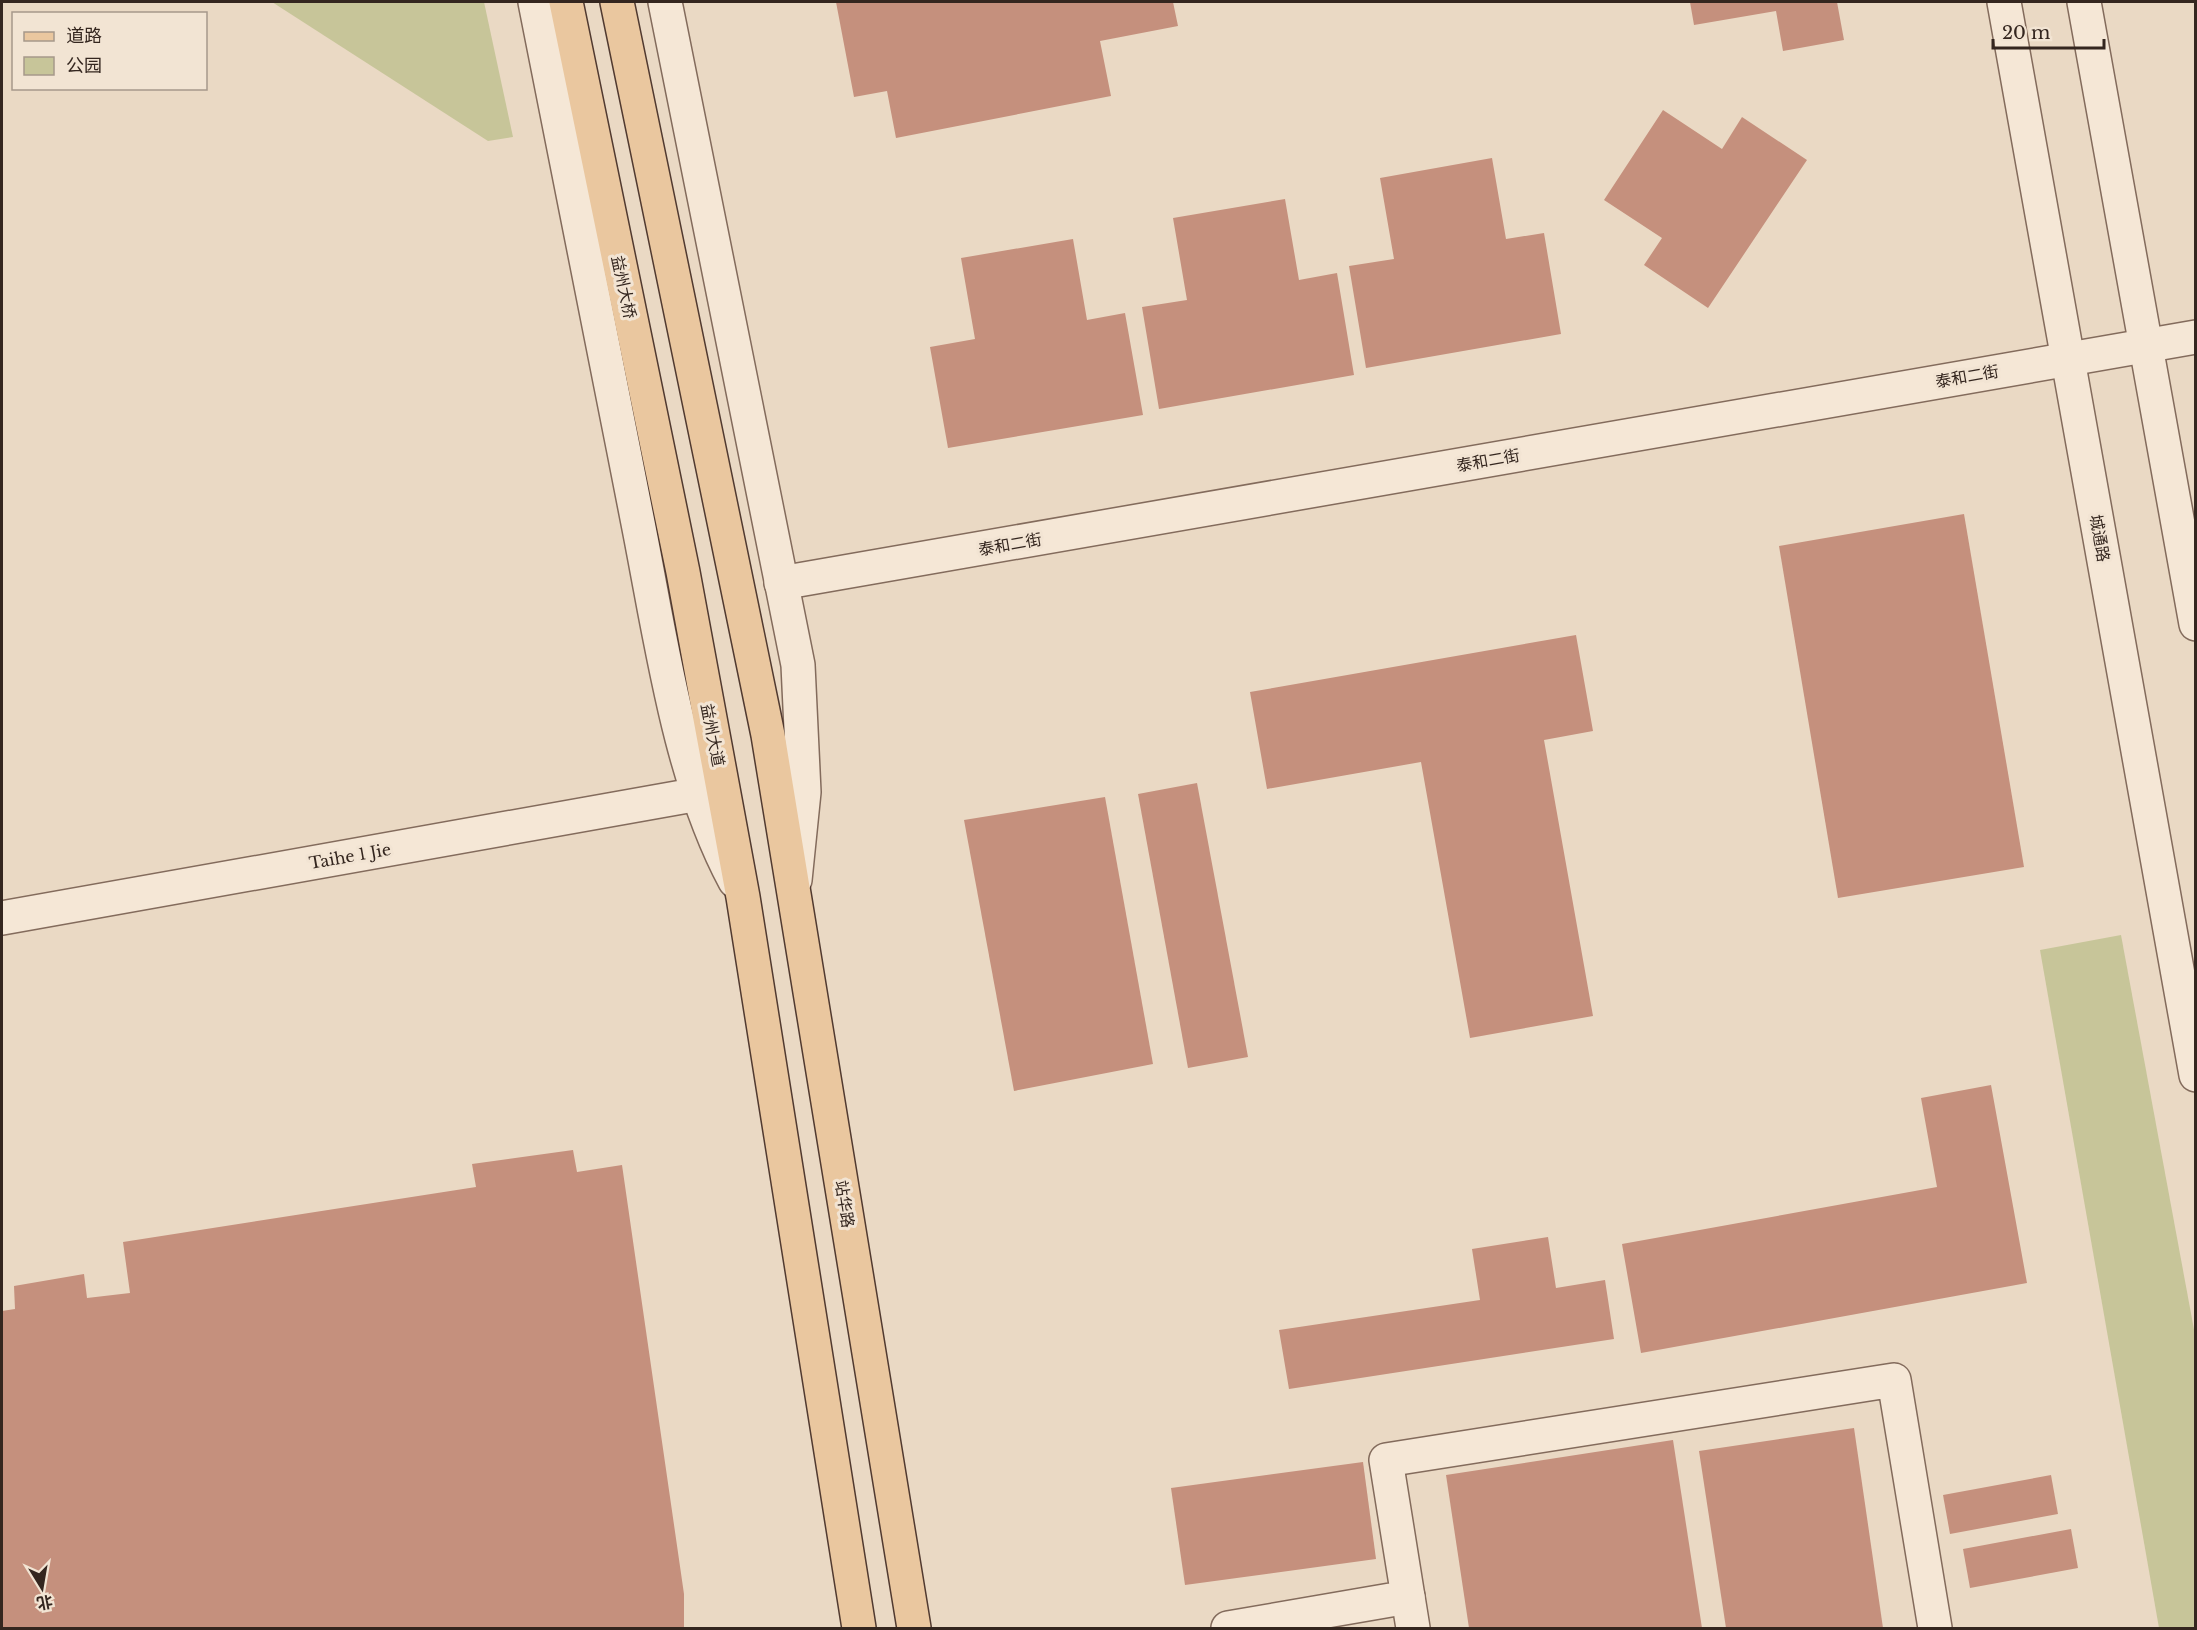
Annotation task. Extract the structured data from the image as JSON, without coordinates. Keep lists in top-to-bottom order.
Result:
{
  "streets": {
    "main road": ["益州大桥", "益州大道", "站华路"],
    "street": ["泰和二街", "城通路", "Taihe 1 Jie"]
  },
  "crossings": [
    ["益州大桥", "益州大道"],
    ["泰和二街", "城通路"]
  ],
  "legend": ["道路", "公园"],
  "scale_bar": "20 m",
  "north": "bottom"
}
